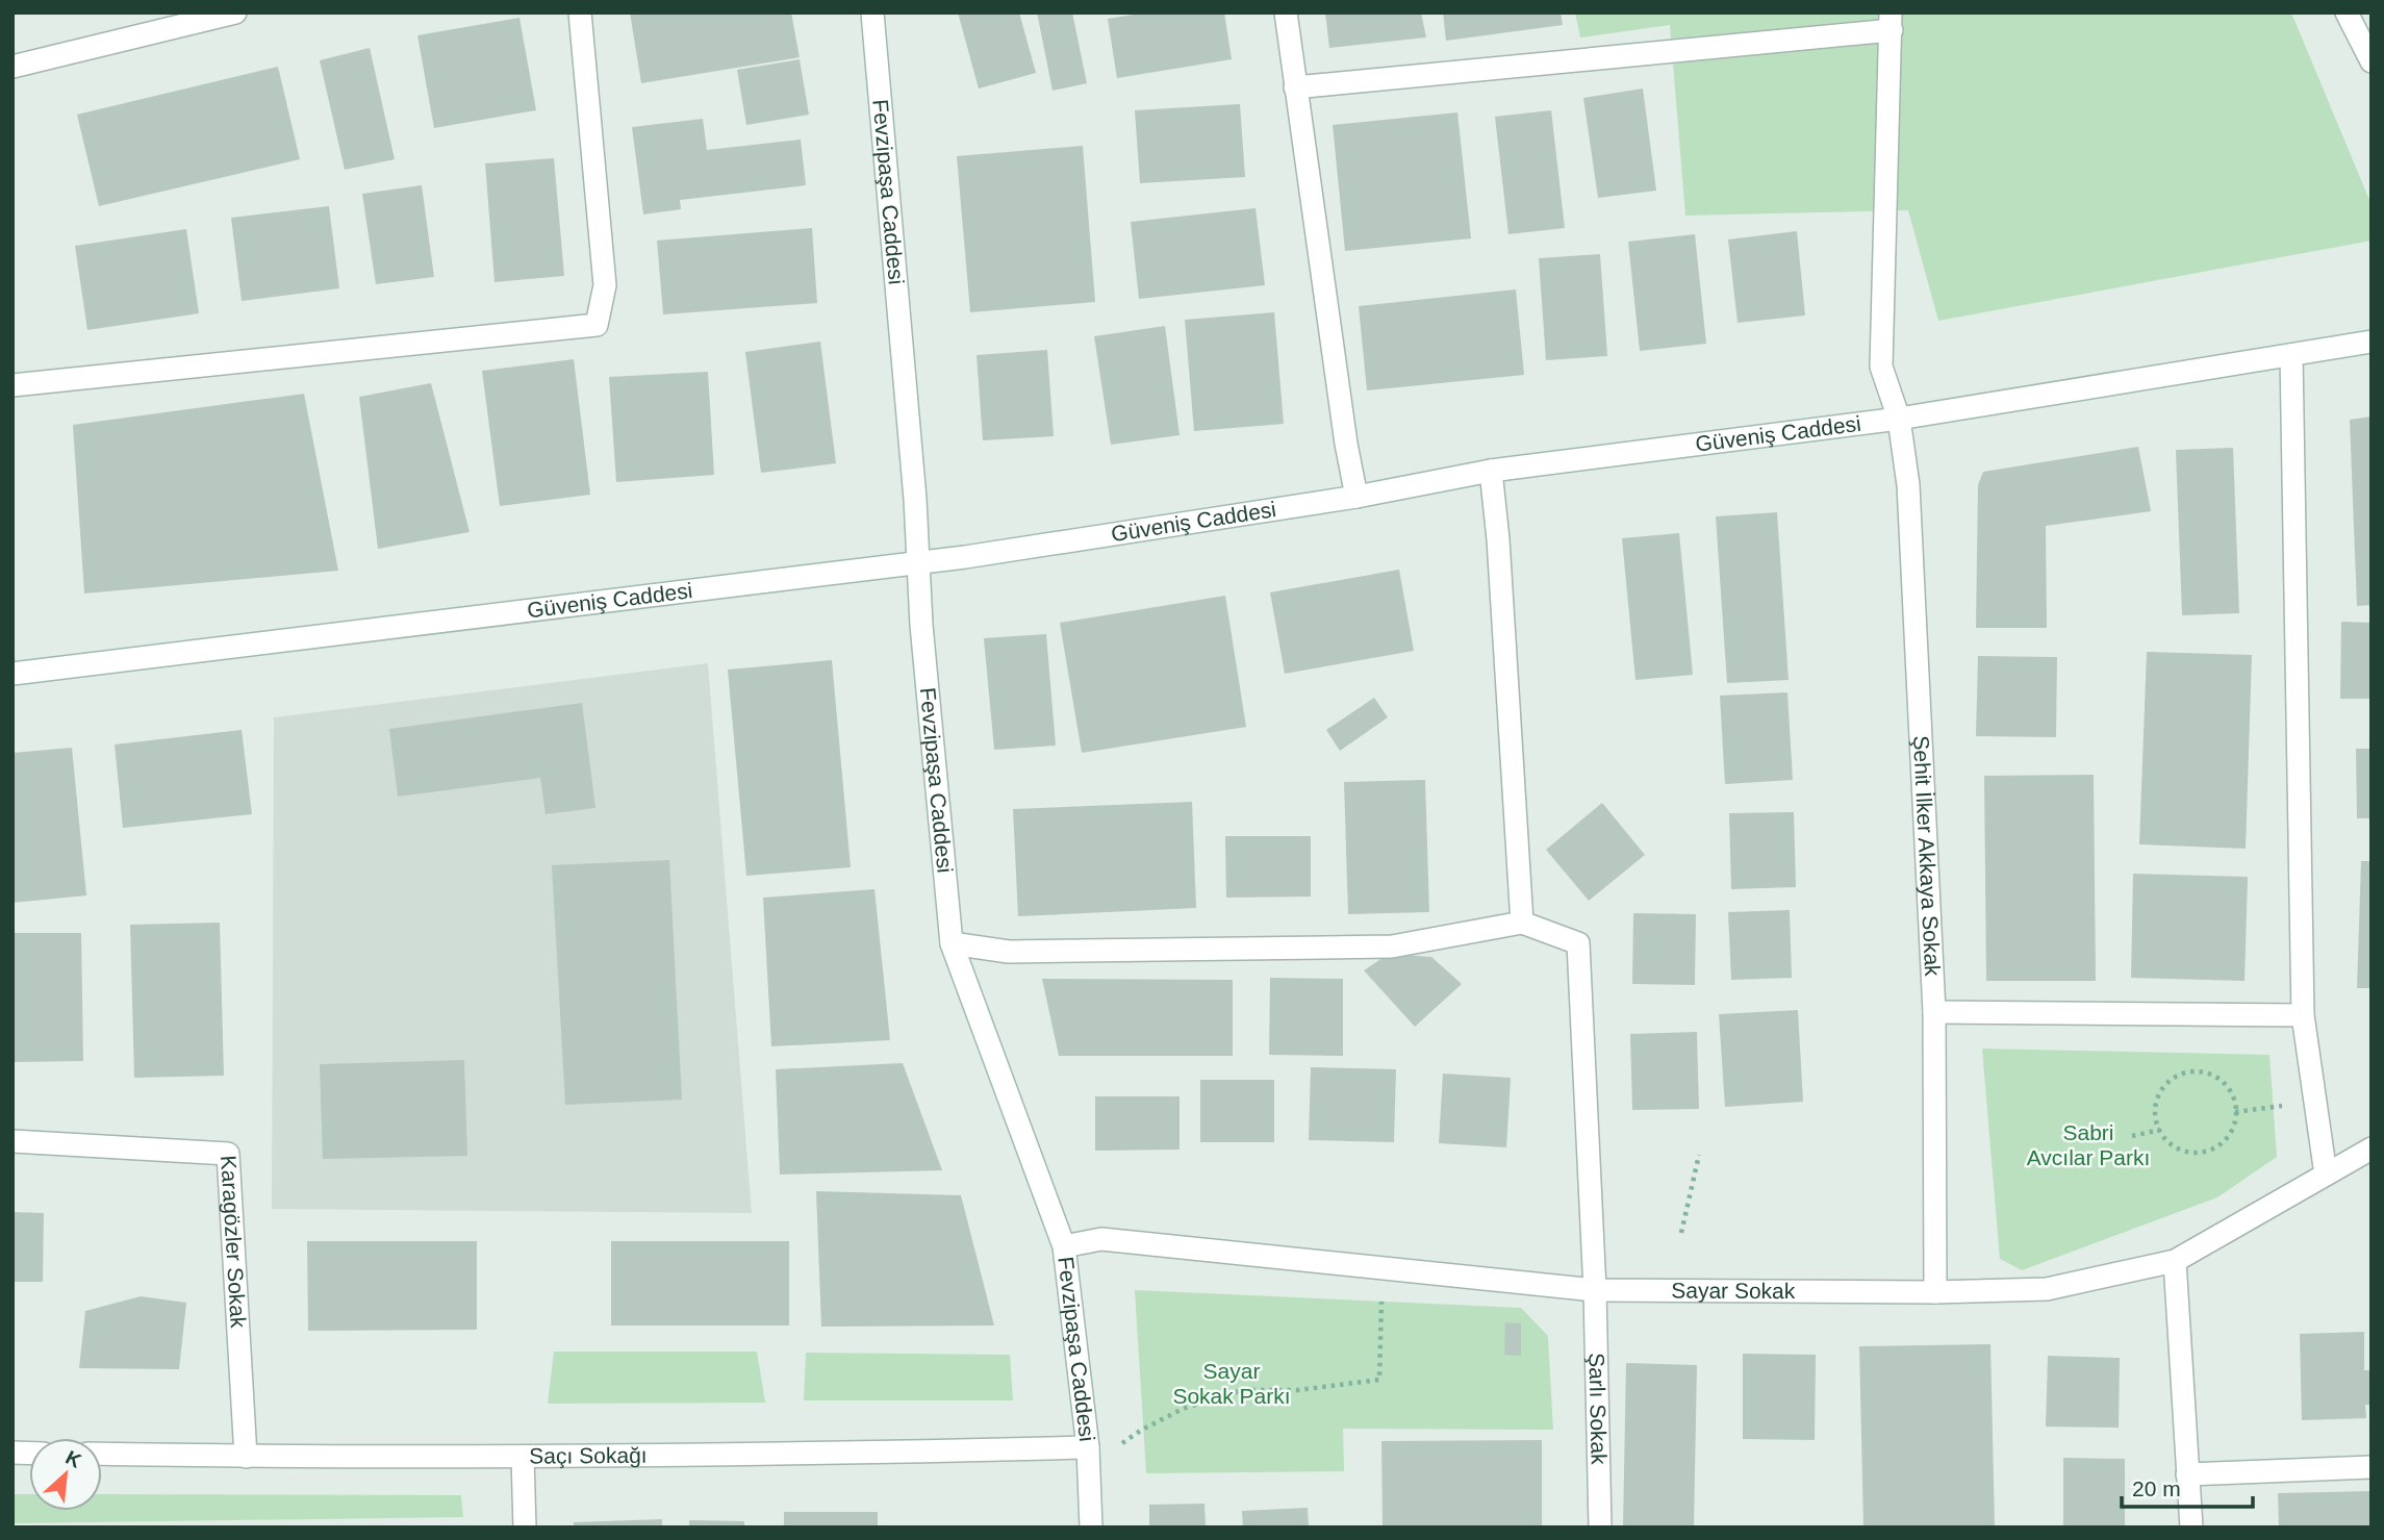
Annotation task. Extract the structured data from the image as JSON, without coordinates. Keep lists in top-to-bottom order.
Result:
{
  "streets": {
    "street": [
      "Fevzipaşa Caddesi",
      "Güveniş Caddesi",
      "Şehit İlker Akkaya Sokak",
      "Karagözler Sokak",
      "Sayar Sokak",
      "Şarlı Sokak",
      "Saçı Sokağı"
    ]
  },
  "crossings": [
    ["Fevzipaşa Caddesi", "Güveniş Caddesi"],
    ["Fevzipaşa Caddesi", "Sayar Sokak"],
    ["Fevzipaşa Caddesi", "Saçı Sokağı"],
    ["Güveniş Caddesi", "Şehit İlker Akkaya Sokak"],
    ["Şehit İlker Akkaya Sokak", "Sayar Sokak"],
    ["Karagözler Sokak", "Saçı Sokağı"],
    ["Sayar Sokak", "Şarlı Sokak"]
  ],
  "parks": ["Sabri Avcılar Parkı", "Sayar Sokak Parkı"],
  "scale_bar": "20 m",
  "north": "top right"
}
